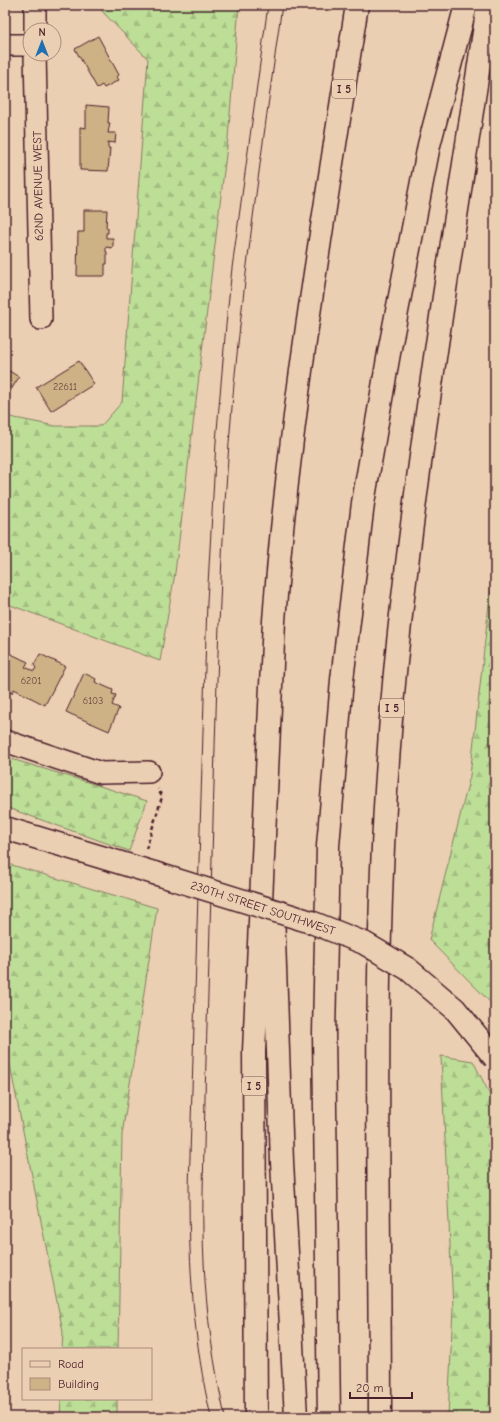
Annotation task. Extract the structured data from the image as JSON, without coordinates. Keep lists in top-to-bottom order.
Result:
{
  "streets": {
    "main road": ["I 5", "230TH STREET SOUTHWEST"],
    "street": ["62ND AVENUE WEST"]
  },
  "house_numbers": ["22611", "6201", "6103"],
  "legend": ["Road", "Building"],
  "scale_bar": "20 m",
  "north": "top"
}
